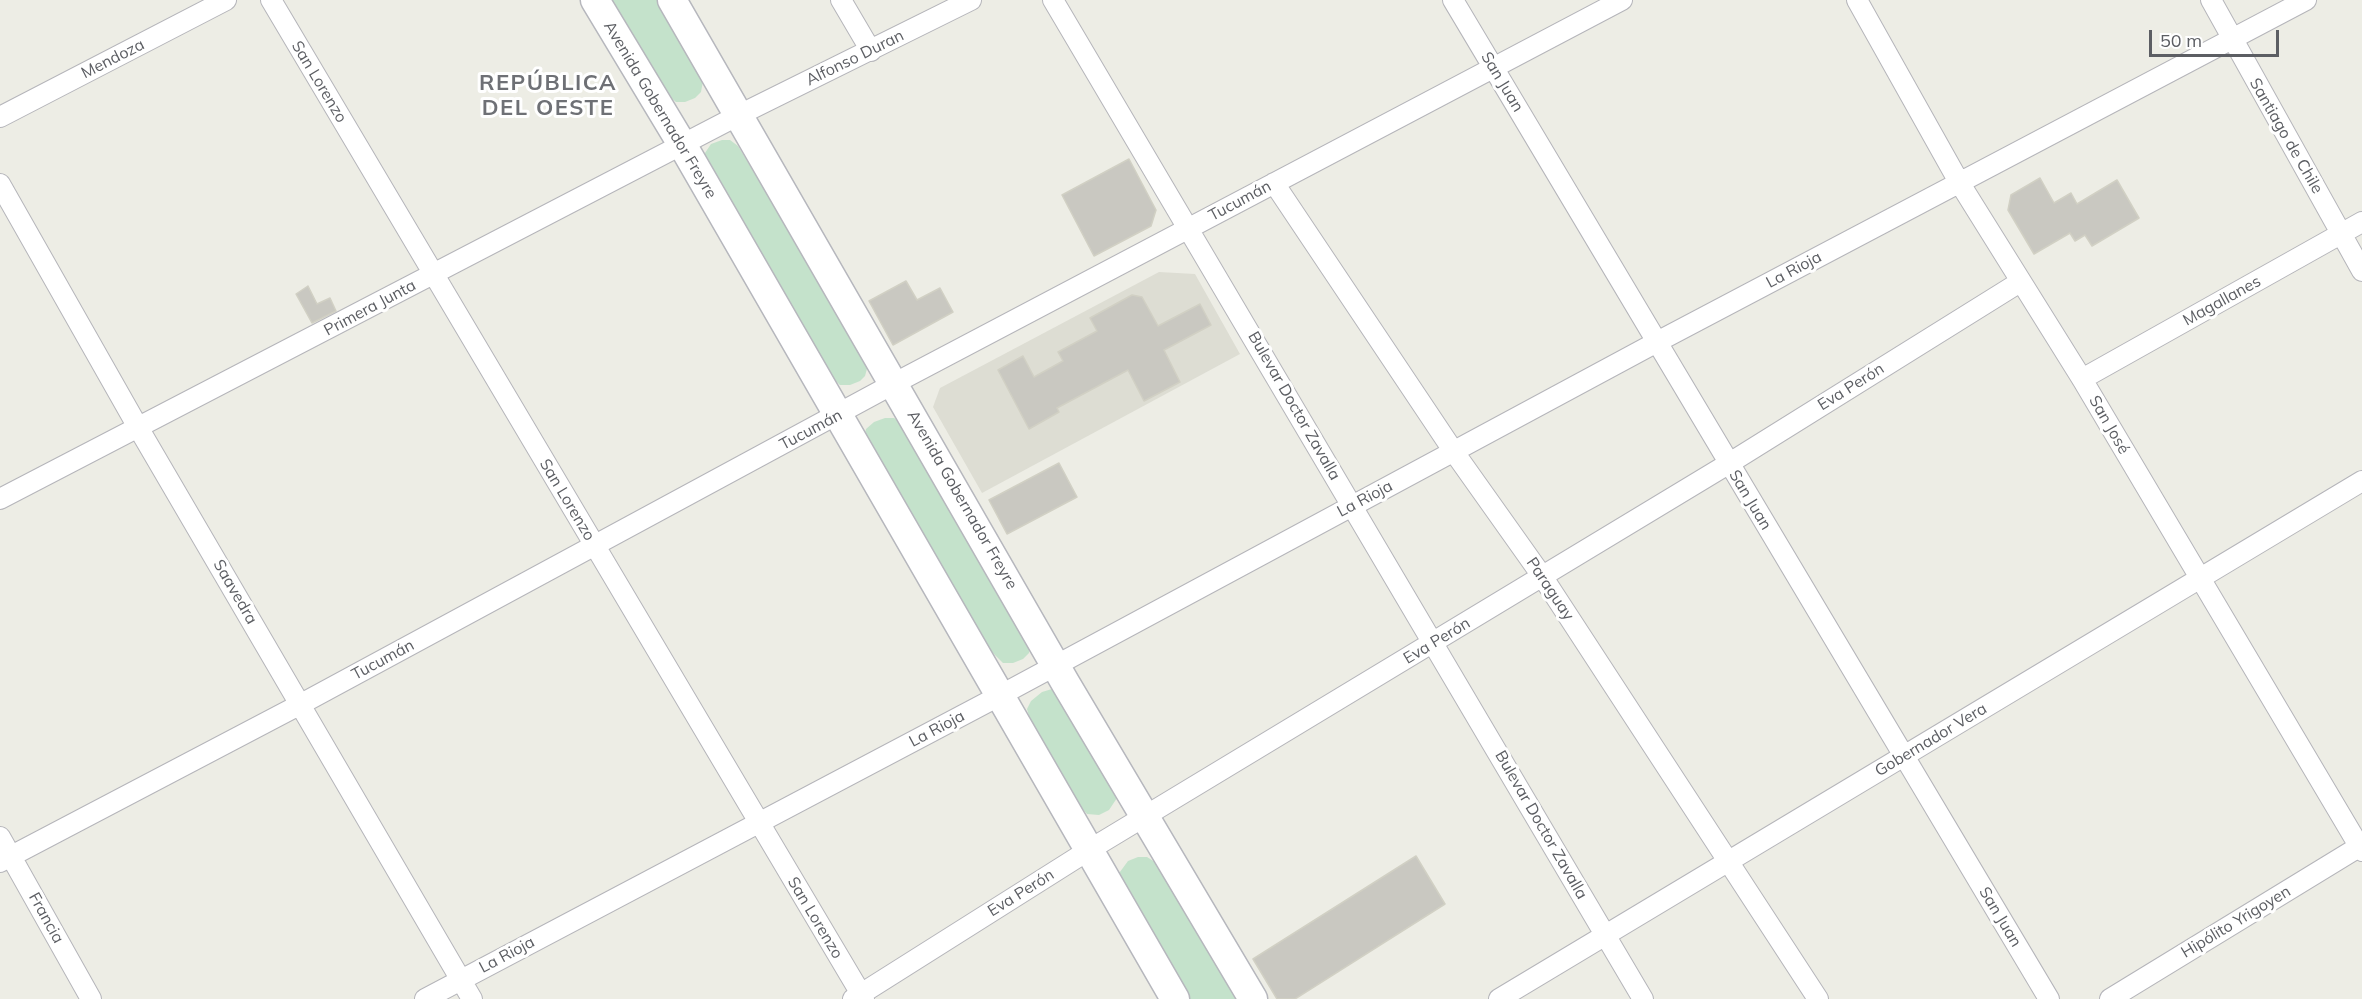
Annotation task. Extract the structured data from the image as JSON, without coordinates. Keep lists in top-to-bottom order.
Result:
{
  "streets": {
    "main road": ["Avenida Gobernador Freyre"],
    "street": [
      "Alfonso Duran",
      "Mendoza",
      "San Lorenzo",
      "San Juan",
      "Santiago de Chile",
      "Tucumán",
      "La Rioja",
      "Magallanes",
      "Primera Junta",
      "Eva Perón",
      "Bulevar Doctor Zavalla",
      "San José",
      "Paraguay",
      "Saavedra",
      "Gobernador Vera",
      "Francia",
      "Hipólito Yrigoyen"
    ]
  },
  "crossings": [
    ["Alfonso Duran", "Avenida Gobernador Freyre"],
    ["Alfonso Duran", "Primera Junta"],
    ["San Lorenzo", "Tucumán"],
    ["San Lorenzo", "La Rioja"],
    ["San Lorenzo", "Primera Junta"],
    ["San Lorenzo", "Eva Perón"],
    ["San Juan", "Tucumán"],
    ["San Juan", "La Rioja"],
    ["San Juan", "Eva Perón"],
    ["San Juan", "Gobernador Vera"],
    ["Avenida Gobernador Freyre", "Tucumán"],
    ["Avenida Gobernador Freyre", "La Rioja"],
    ["Avenida Gobernador Freyre", "Primera Junta"],
    ["Avenida Gobernador Freyre", "Eva Perón"],
    ["Santiago de Chile", "La Rioja"],
    ["Santiago de Chile", "Magallanes"],
    ["Tucumán", "Bulevar Doctor Zavalla"],
    ["Tucumán", "Paraguay"],
    ["Tucumán", "Saavedra"],
    ["Tucumán", "Francia"],
    ["La Rioja", "Bulevar Doctor Zavalla"],
    ["La Rioja", "San José"],
    ["La Rioja", "Paraguay"],
    ["La Rioja", "Saavedra"],
    ["Magallanes", "San José"],
    ["Primera Junta", "Saavedra"],
    ["Eva Perón", "Bulevar Doctor Zavalla"],
    ["Eva Perón", "San José"],
    ["Eva Perón", "Paraguay"],
    ["Bulevar Doctor Zavalla", "Gobernador Vera"],
    ["San José", "Gobernador Vera"],
    ["San José", "Hipólito Yrigoyen"],
    ["Paraguay", "Gobernador Vera"]
  ],
  "districts": ["REPÚBLICA DEL OESTE"],
  "scale_bar": "50 m"
}
